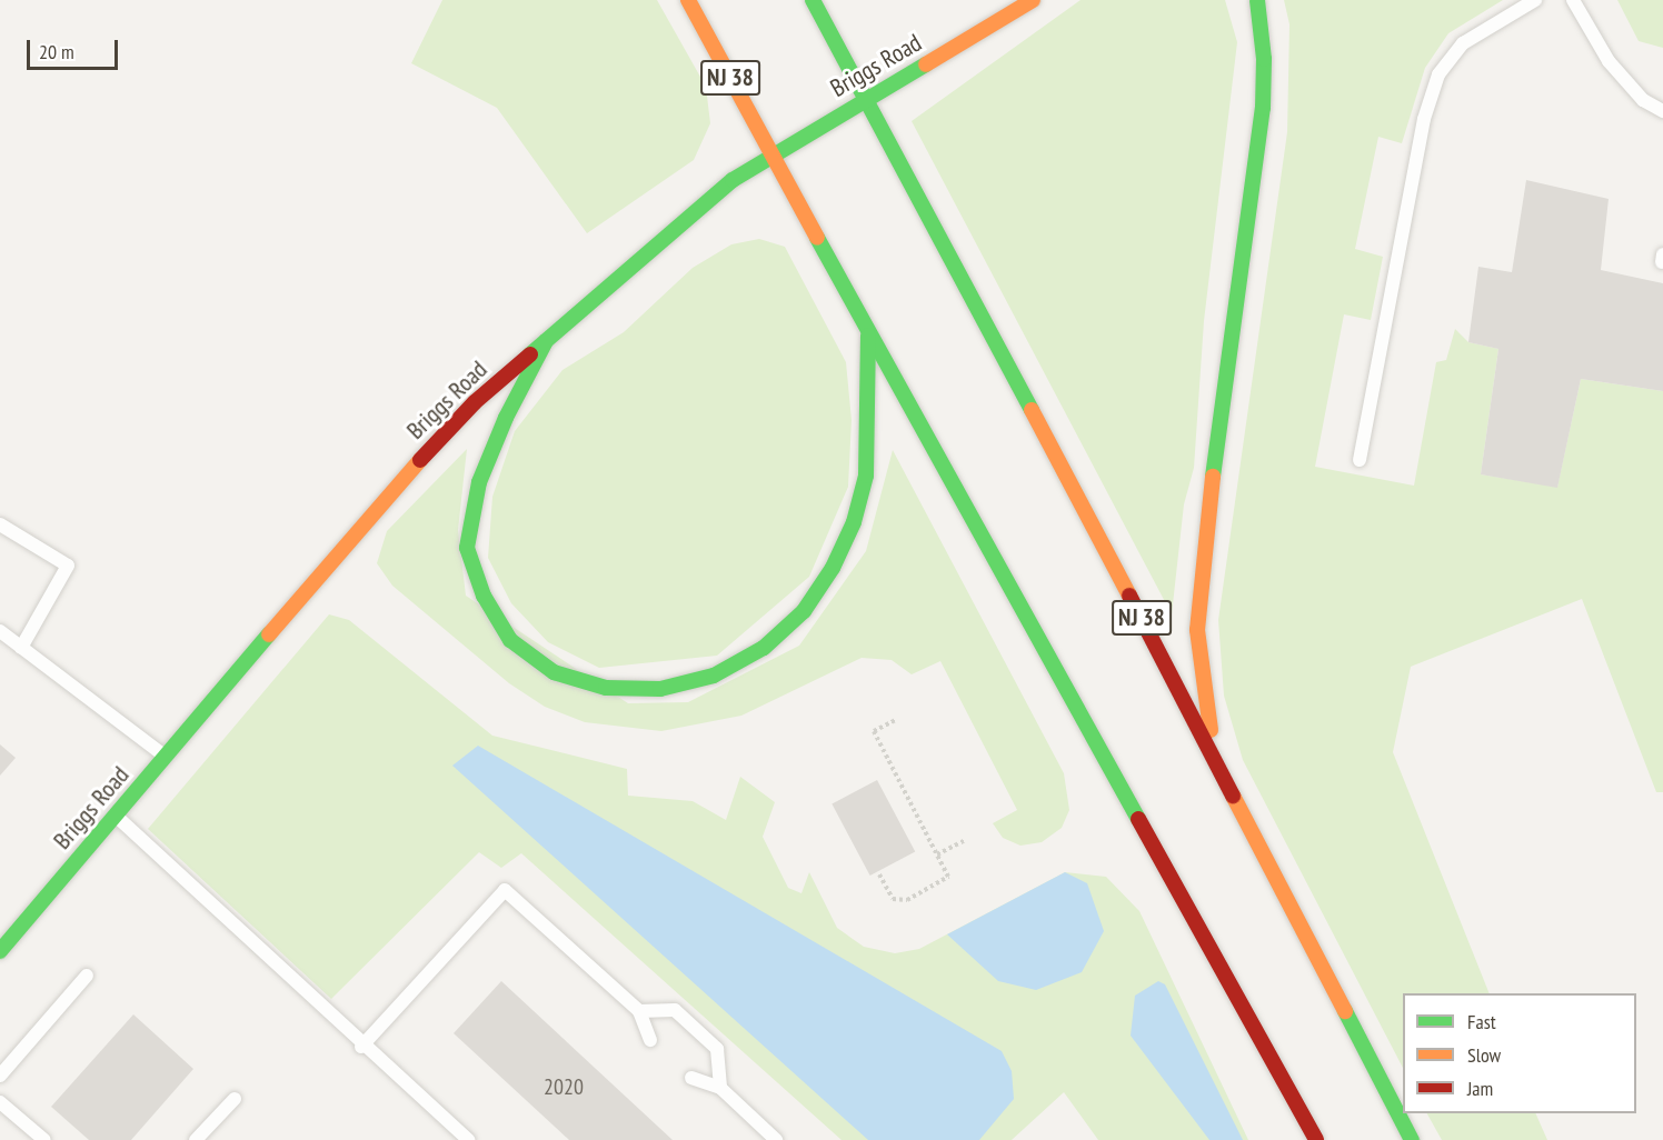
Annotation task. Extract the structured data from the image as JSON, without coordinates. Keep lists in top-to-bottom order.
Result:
{
  "streets": {
    "main road": ["Briggs Road", "NJ 38"]
  },
  "crossings": [
    ["Briggs Road", "NJ 38"]
  ],
  "house_numbers": ["2020"],
  "legend": ["Fast", "Slow", "Jam"],
  "scale_bar": "20 m"
}
